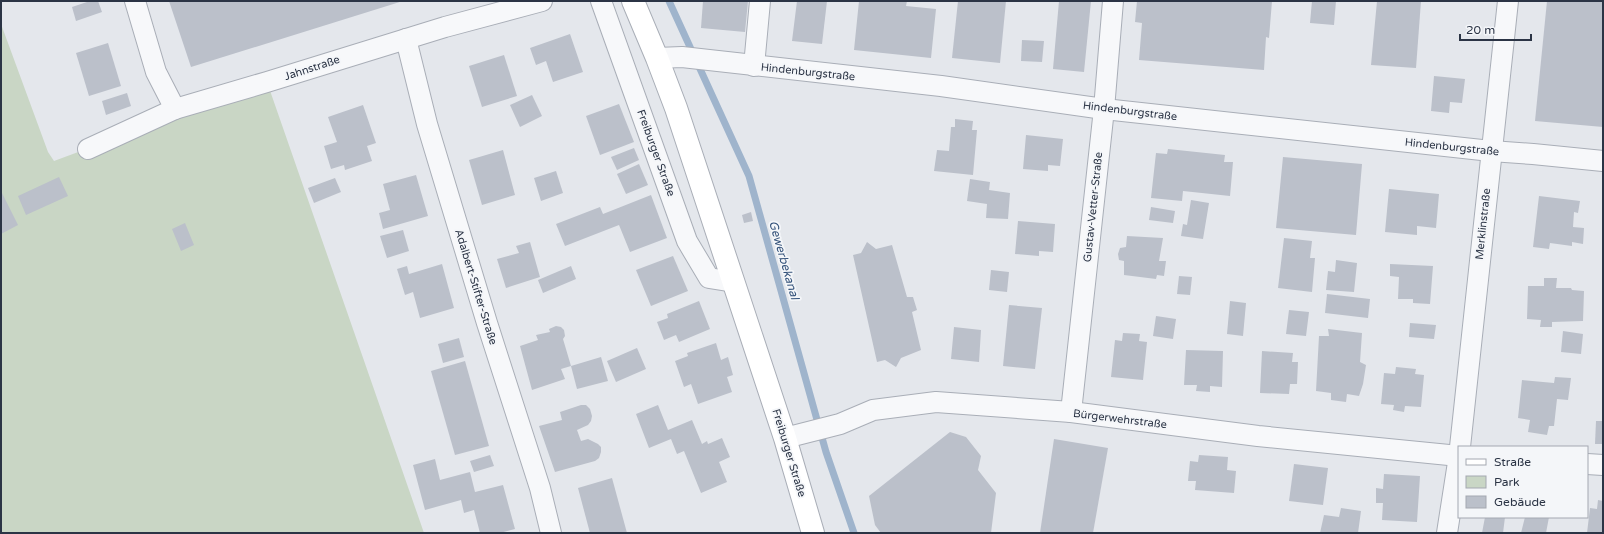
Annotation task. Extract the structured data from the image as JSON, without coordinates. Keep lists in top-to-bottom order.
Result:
{
  "streets": {
    "street": [
      "Jahnstraße",
      "Hindenburgstraße",
      "Freiburger Straße",
      "Gustav-Vetter-Straße",
      "Merklinstraße",
      "Adalbert-Stifter-Straße",
      "Bürgerwehrstraße"
    ]
  },
  "crossings": [
    ["Jahnstraße", "Adalbert-Stifter-Straße"],
    ["Hindenburgstraße", "Freiburger Straße"],
    ["Hindenburgstraße", "Gustav-Vetter-Straße"],
    ["Hindenburgstraße", "Merklinstraße"],
    ["Freiburger Straße", "Bürgerwehrstraße"],
    ["Gustav-Vetter-Straße", "Bürgerwehrstraße"]
  ],
  "water": ["Gewerbekanal"],
  "legend": ["Straße", "Park", "Gebäude"],
  "scale_bar": "20 m"
}
